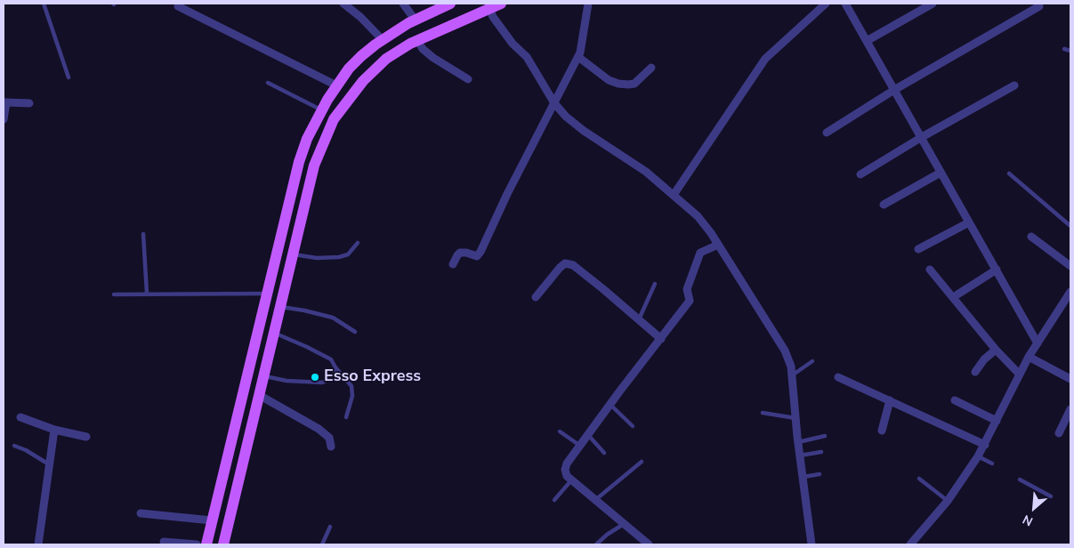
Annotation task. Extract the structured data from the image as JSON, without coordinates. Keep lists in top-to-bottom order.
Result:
{
  "places": ["Esso Express"],
  "north": "bottom left"
}
